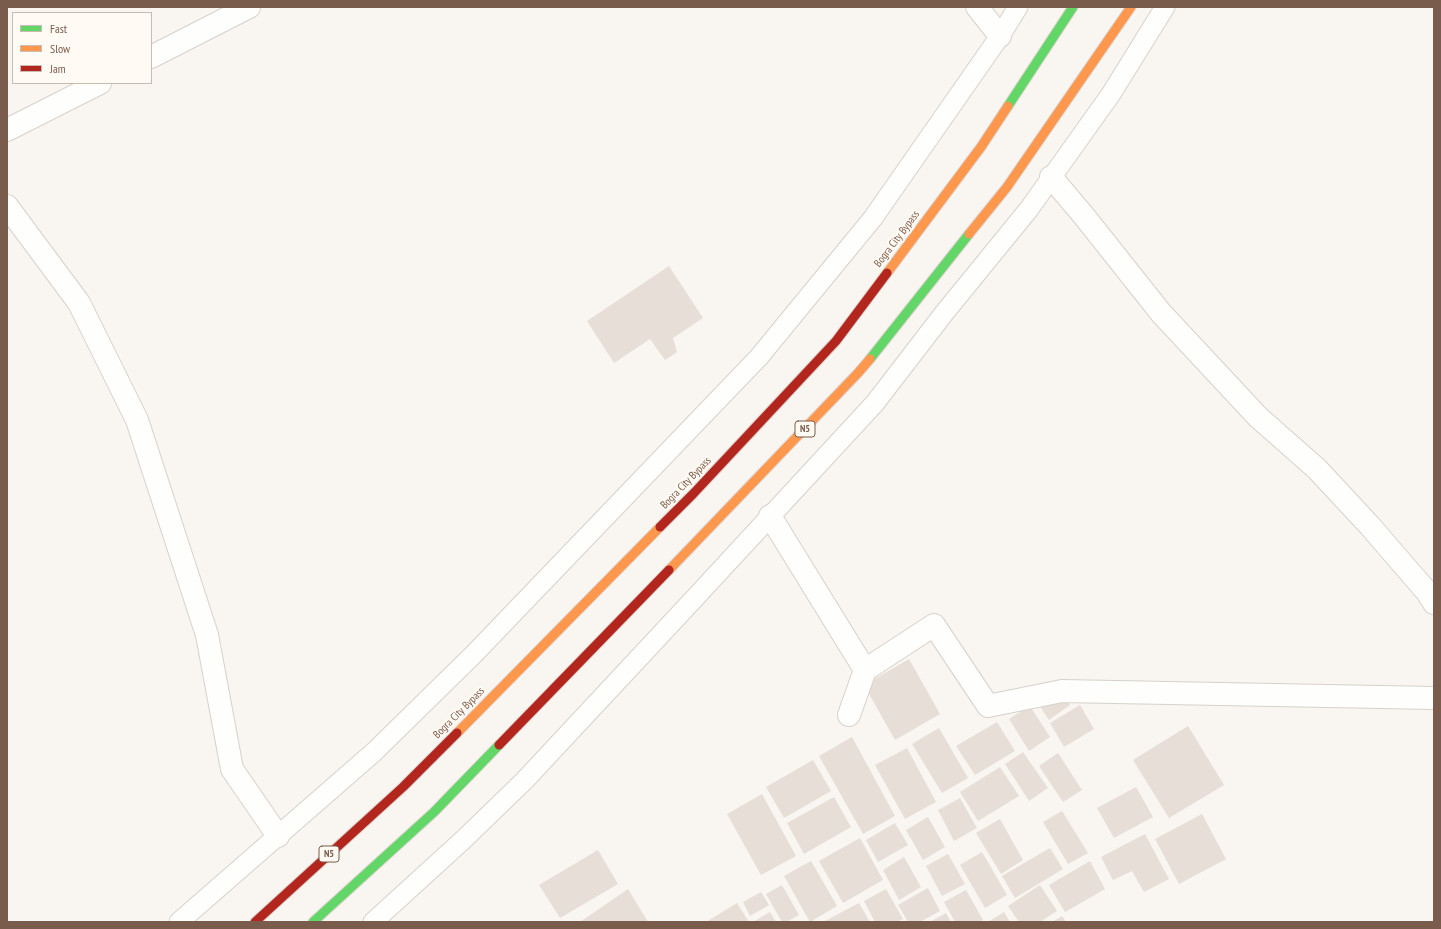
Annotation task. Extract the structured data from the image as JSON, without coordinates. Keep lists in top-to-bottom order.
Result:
{
  "streets": {
    "highway": ["Bogra City Bypass", "N5"]
  },
  "legend": ["Fast", "Slow", "Jam"]
}
